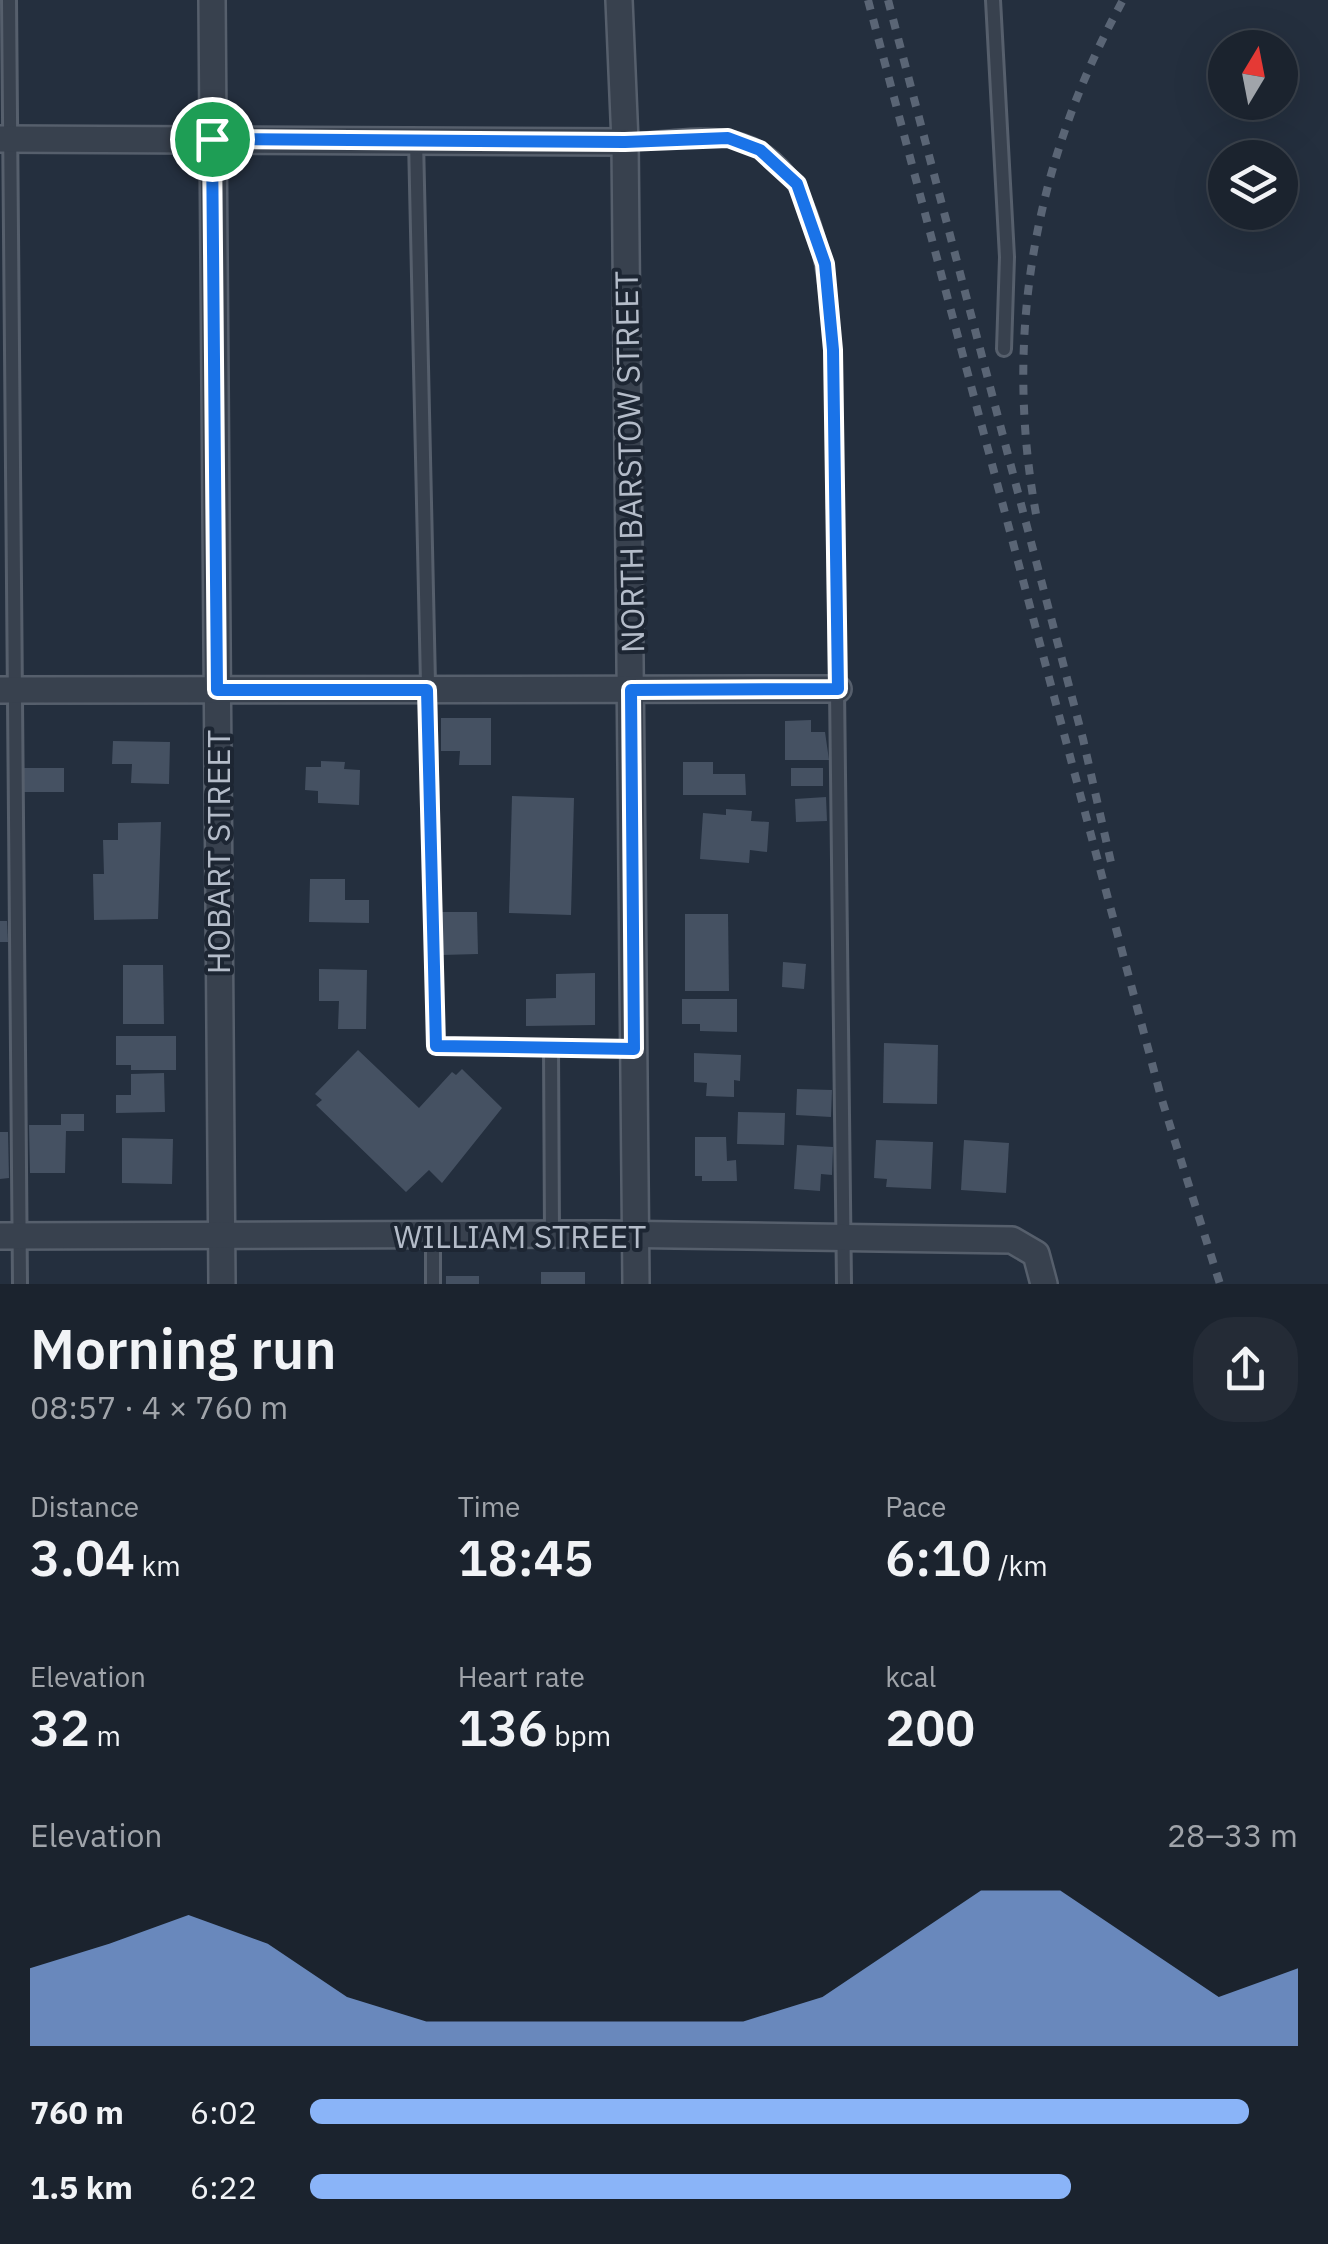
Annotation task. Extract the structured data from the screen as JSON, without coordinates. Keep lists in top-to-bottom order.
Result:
{
  "streets": {
    "street": ["NORTH BARSTOW STREET", "HOBART STREET", "WILLIAM STREET"]
  },
  "crossings": [
    ["NORTH BARSTOW STREET", "WILLIAM STREET"],
    ["HOBART STREET", "WILLIAM STREET"]
  ],
  "north": "top",
  "page": {
    "heading": ["Morning run", "08:57 · 4 × 760 m"],
    "stats": [
      ["Distance", "3.04 km"],
      ["Time", "18:45"],
      ["Pace", "6:10 /km"],
      ["Elevation", "32 m"],
      ["Heart rate", "136 bpm"],
      ["kcal", "200"]
    ],
    "chart": ["Elevation", "28–33 m"],
    "list": [
      {
        "name": "760 m",
        "note": "6:02"
      },
      {
        "name": "1.5 km",
        "note": "6:22"
      }
    ]
  }
}
